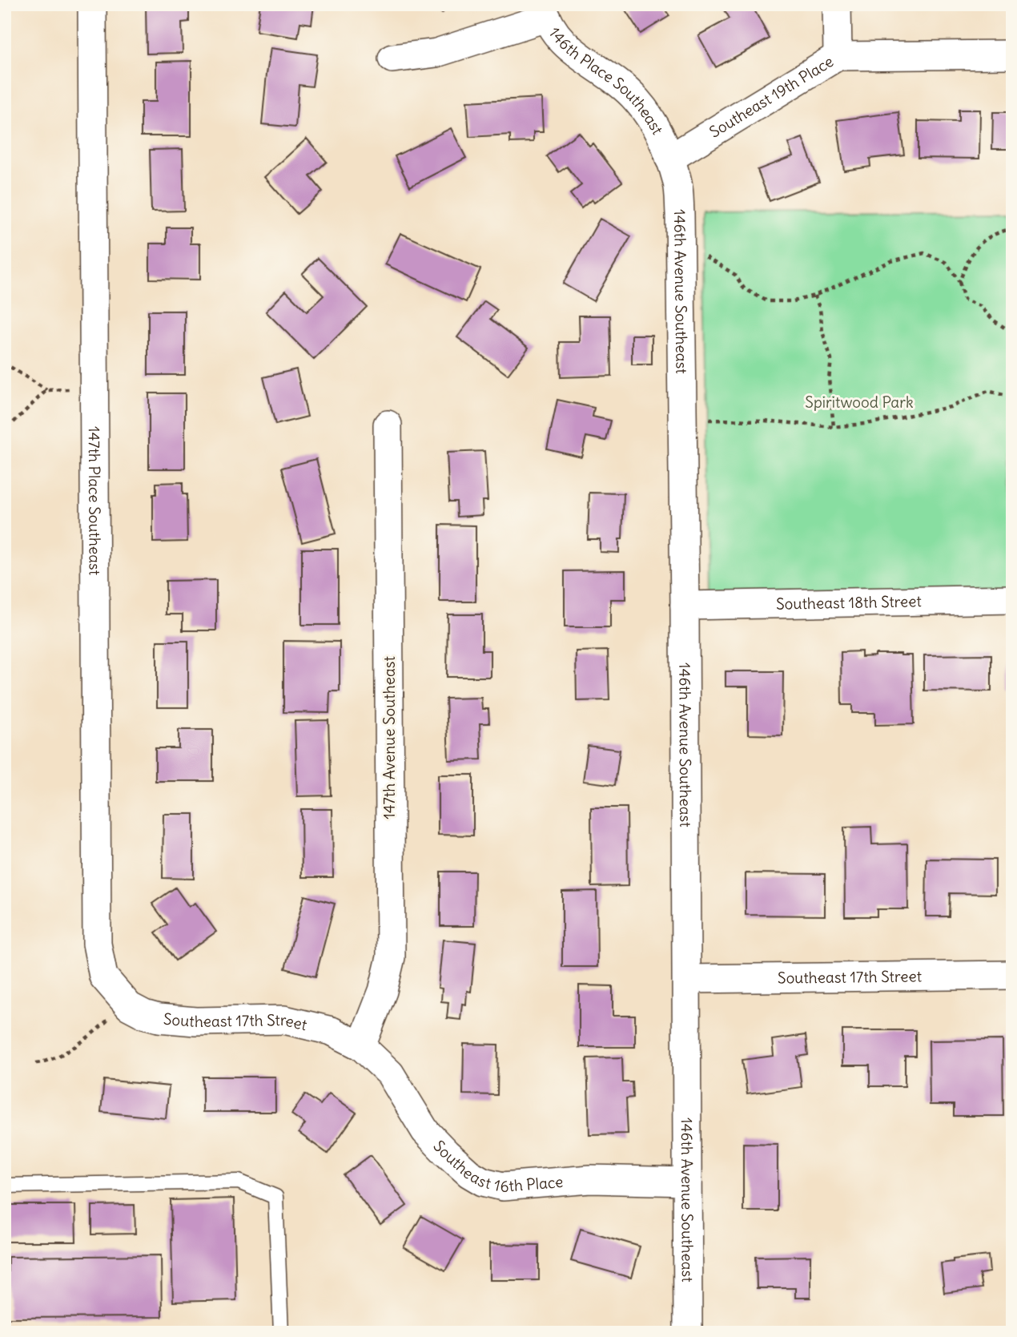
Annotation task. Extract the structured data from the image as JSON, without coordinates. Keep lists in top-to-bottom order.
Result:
{
  "streets": {
    "street": [
      "146th Place Southeast",
      "Southeast 19th Place",
      "146th Avenue Southeast",
      "147th Place Southeast",
      "Southeast 18th Street",
      "147th Avenue Southeast",
      "Southeast 17th Street",
      "Southeast 16th Place"
    ]
  },
  "crossings": [
    ["146th Place Southeast", "Southeast 19th Place"],
    ["146th Place Southeast", "146th Avenue Southeast"],
    ["Southeast 19th Place", "146th Avenue Southeast"],
    ["146th Avenue Southeast", "Southeast 18th Street"],
    ["146th Avenue Southeast", "Southeast 17th Street"],
    ["146th Avenue Southeast", "Southeast 16th Place"],
    ["147th Place Southeast", "Southeast 17th Street"],
    ["147th Avenue Southeast", "Southeast 17th Street"],
    ["147th Avenue Southeast", "Southeast 16th Place"],
    ["Southeast 17th Street", "Southeast 16th Place"]
  ],
  "parks": ["Spiritwood Park"]
}
